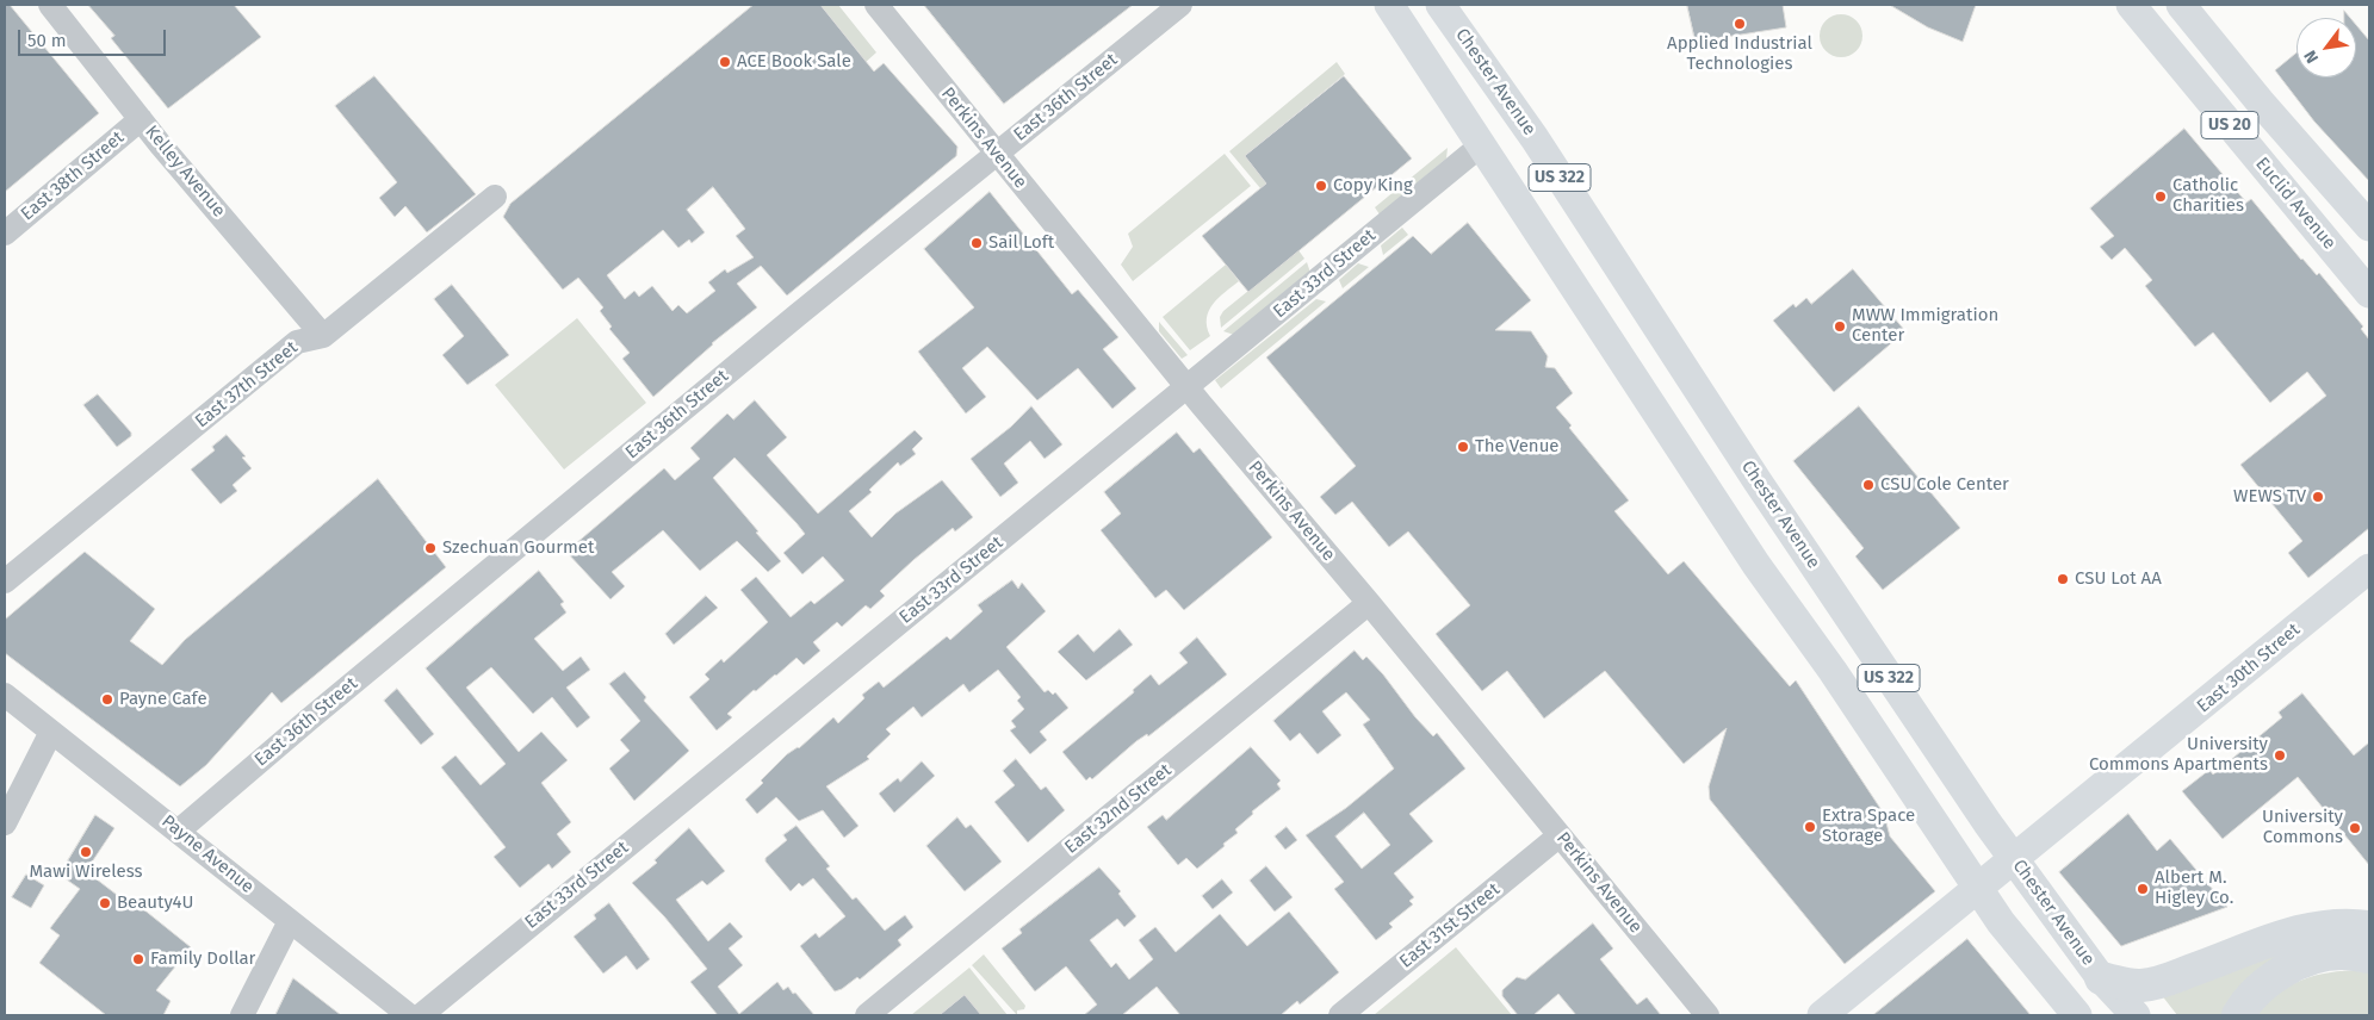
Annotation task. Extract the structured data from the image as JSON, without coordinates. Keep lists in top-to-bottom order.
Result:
{
  "streets": {
    "main road": [
      "Chester Avenue",
      "US 20",
      "US 322",
      "Euclid Avenue",
      "East 30th Street"
    ],
    "street": [
      "East 36th Street",
      "Perkins Avenue",
      "Kelley Avenue",
      "East 38th Street",
      "East 33rd Street",
      "East 37th Street",
      "East 32nd Street",
      "Payne Avenue",
      "East 31st Street"
    ]
  },
  "crossings": [
    ["Chester Avenue", "East 30th Street"],
    ["East 36th Street", "Perkins Avenue"],
    ["East 36th Street", "Payne Avenue"],
    ["Perkins Avenue", "East 33rd Street"],
    ["Perkins Avenue", "East 32nd Street"],
    ["Perkins Avenue", "East 31st Street"],
    ["Kelley Avenue", "East 38th Street"],
    ["Kelley Avenue", "East 37th Street"],
    ["US 322", "East 33rd Street"],
    ["US 322", "East 30th Street"]
  ],
  "places": [
    "Applied Industrial Technologies",
    "ACE Book Sale",
    "Copy King",
    "Catholic Charities",
    "Sail Loft",
    "MWW Immigration Center",
    "The Venue",
    "CSU Cole Center",
    "WEWS TV",
    "Szechuan Gourmet",
    "CSU Lot AA",
    "Payne Cafe",
    "University Commons Apartments",
    "Extra Space Storage",
    "University Commons",
    "Mawi Wireless",
    "Albert M. Higley Co.",
    "Beauty4U",
    "Family Dollar"
  ],
  "scale_bar": "50 m",
  "north": "bottom left"
}
